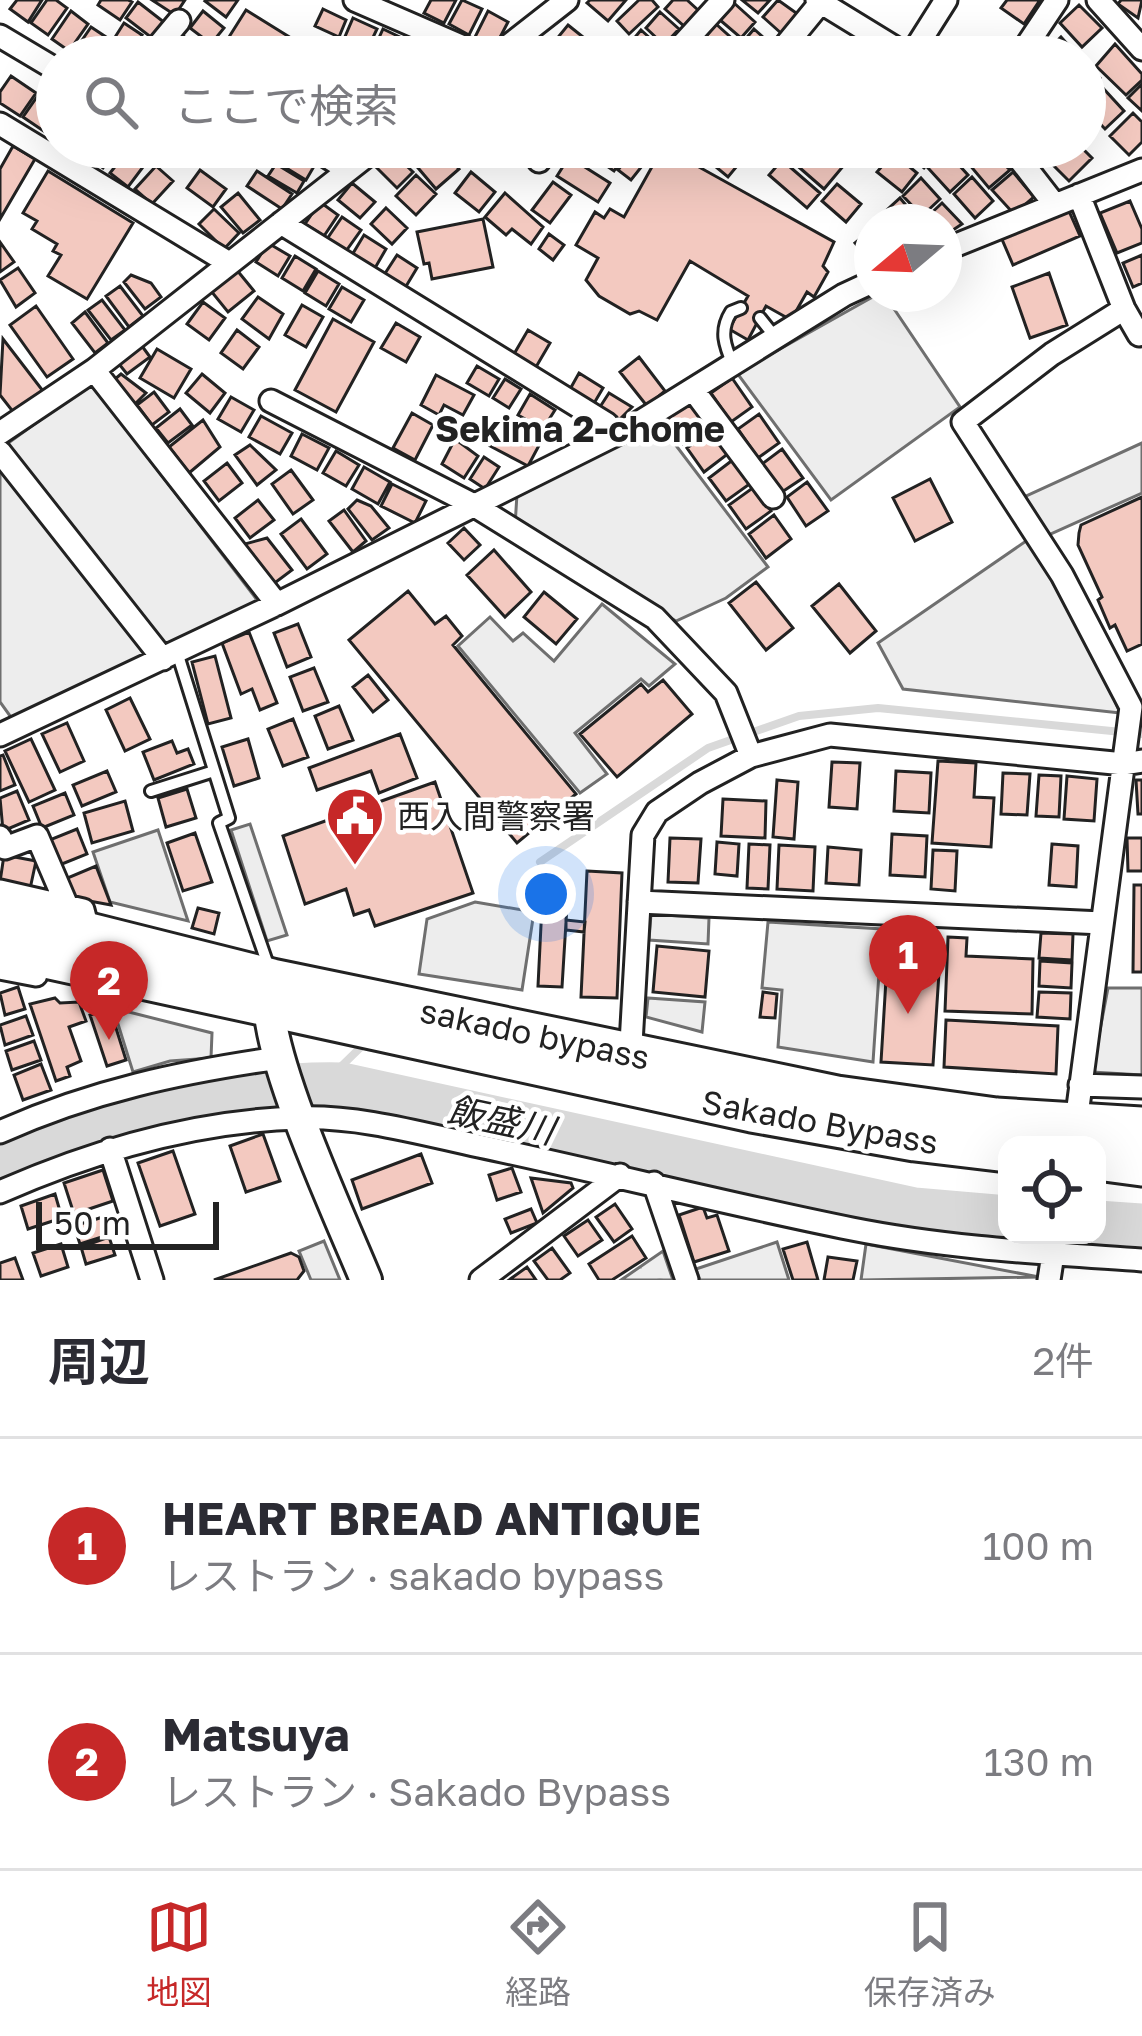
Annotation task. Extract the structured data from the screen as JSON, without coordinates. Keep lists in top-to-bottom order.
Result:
{
  "streets": {
    "highway": ["sakado bypass", "Sakado Bypass"]
  },
  "crossings": [
    ["sakado bypass", "Sakado Bypass"]
  ],
  "districts": ["Sekima 2-chome"],
  "water": ["飯盛川"],
  "places": {
    "public building": ["西入間警察署"]
  },
  "scale_bar": "50 m",
  "north": "left",
  "page": {
    "search": "ここで検索",
    "pins": ["1", "2"],
    "scale": "50 m",
    "heading": ["周辺", "2件"],
    "list": [
      {
        "mark": "1",
        "name": "HEART BREAD ANTIQUE",
        "note": "レストラン · sakado bypass",
        "value": "100 m"
      },
      {
        "mark": "2",
        "name": "Matsuya",
        "note": "レストラン · Sakado Bypass",
        "value": "130 m"
      }
    ],
    "nav": ["地図", "経路", "保存済み"]
  }
}
